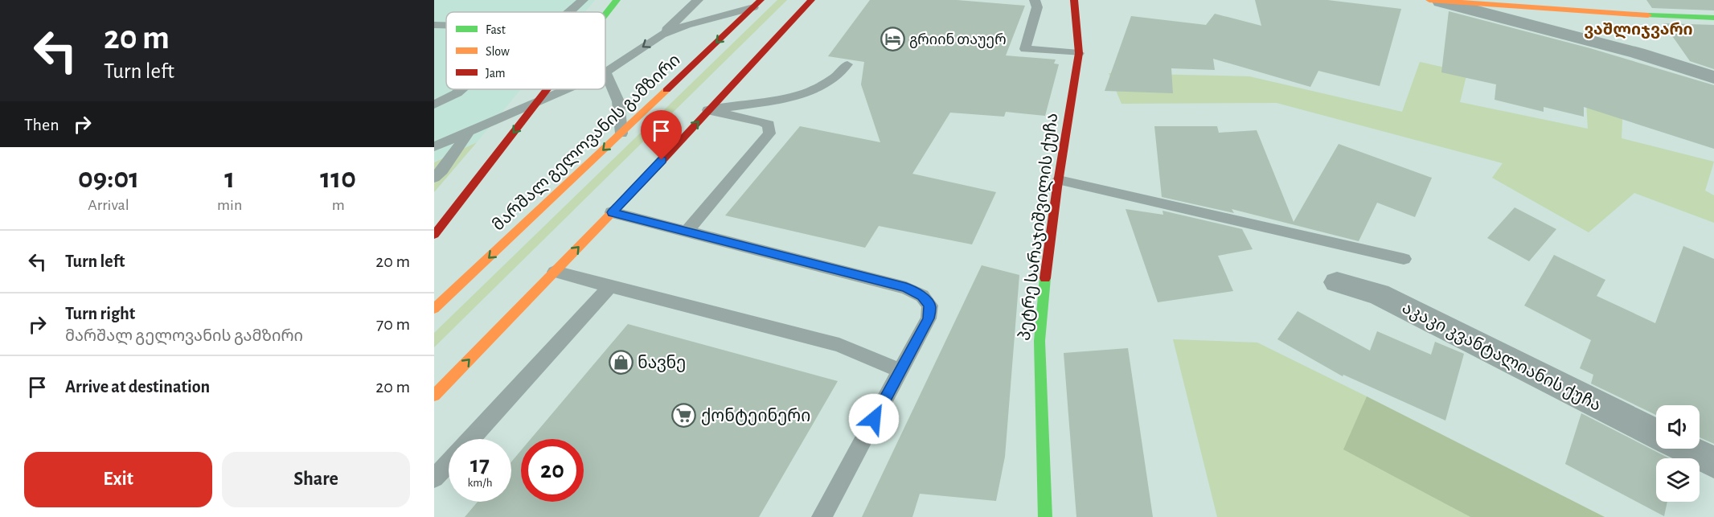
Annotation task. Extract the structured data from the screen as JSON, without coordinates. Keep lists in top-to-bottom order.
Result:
{
  "streets": {
    "main road": ["მარშალ გელოვანის გამზირი", "პეტრე სარაჯიშვილის ქუჩა"],
    "street": ["აკაკი კვანტალიანის ქუჩა"]
  },
  "districts": ["ვაშლიჯვარი"],
  "places": {
    "hotel": ["გრიინ თაუერ"],
    "shop": ["ნავნე"],
    "supermarket": ["ქონტეინერი"]
  },
  "legend": ["Fast", "Slow", "Jam"],
  "page": {
    "turn": ["20 m", "Turn left"],
    "then": "Then",
    "eta": [
      "09:01",
      "Arrival",
      "1",
      "min",
      "110",
      "m"
    ],
    "list": [
      {
        "name": "Turn left",
        "value": "20 m"
      },
      {
        "name": "Turn right",
        "note": "მარშალ გელოვანის გამზირი",
        "value": "70 m"
      },
      {
        "name": "Arrive at destination",
        "value": "20 m"
      }
    ],
    "speed": "17 km/h",
    "limit": "20",
    "buttons": ["Exit", "Share"]
  }
}
